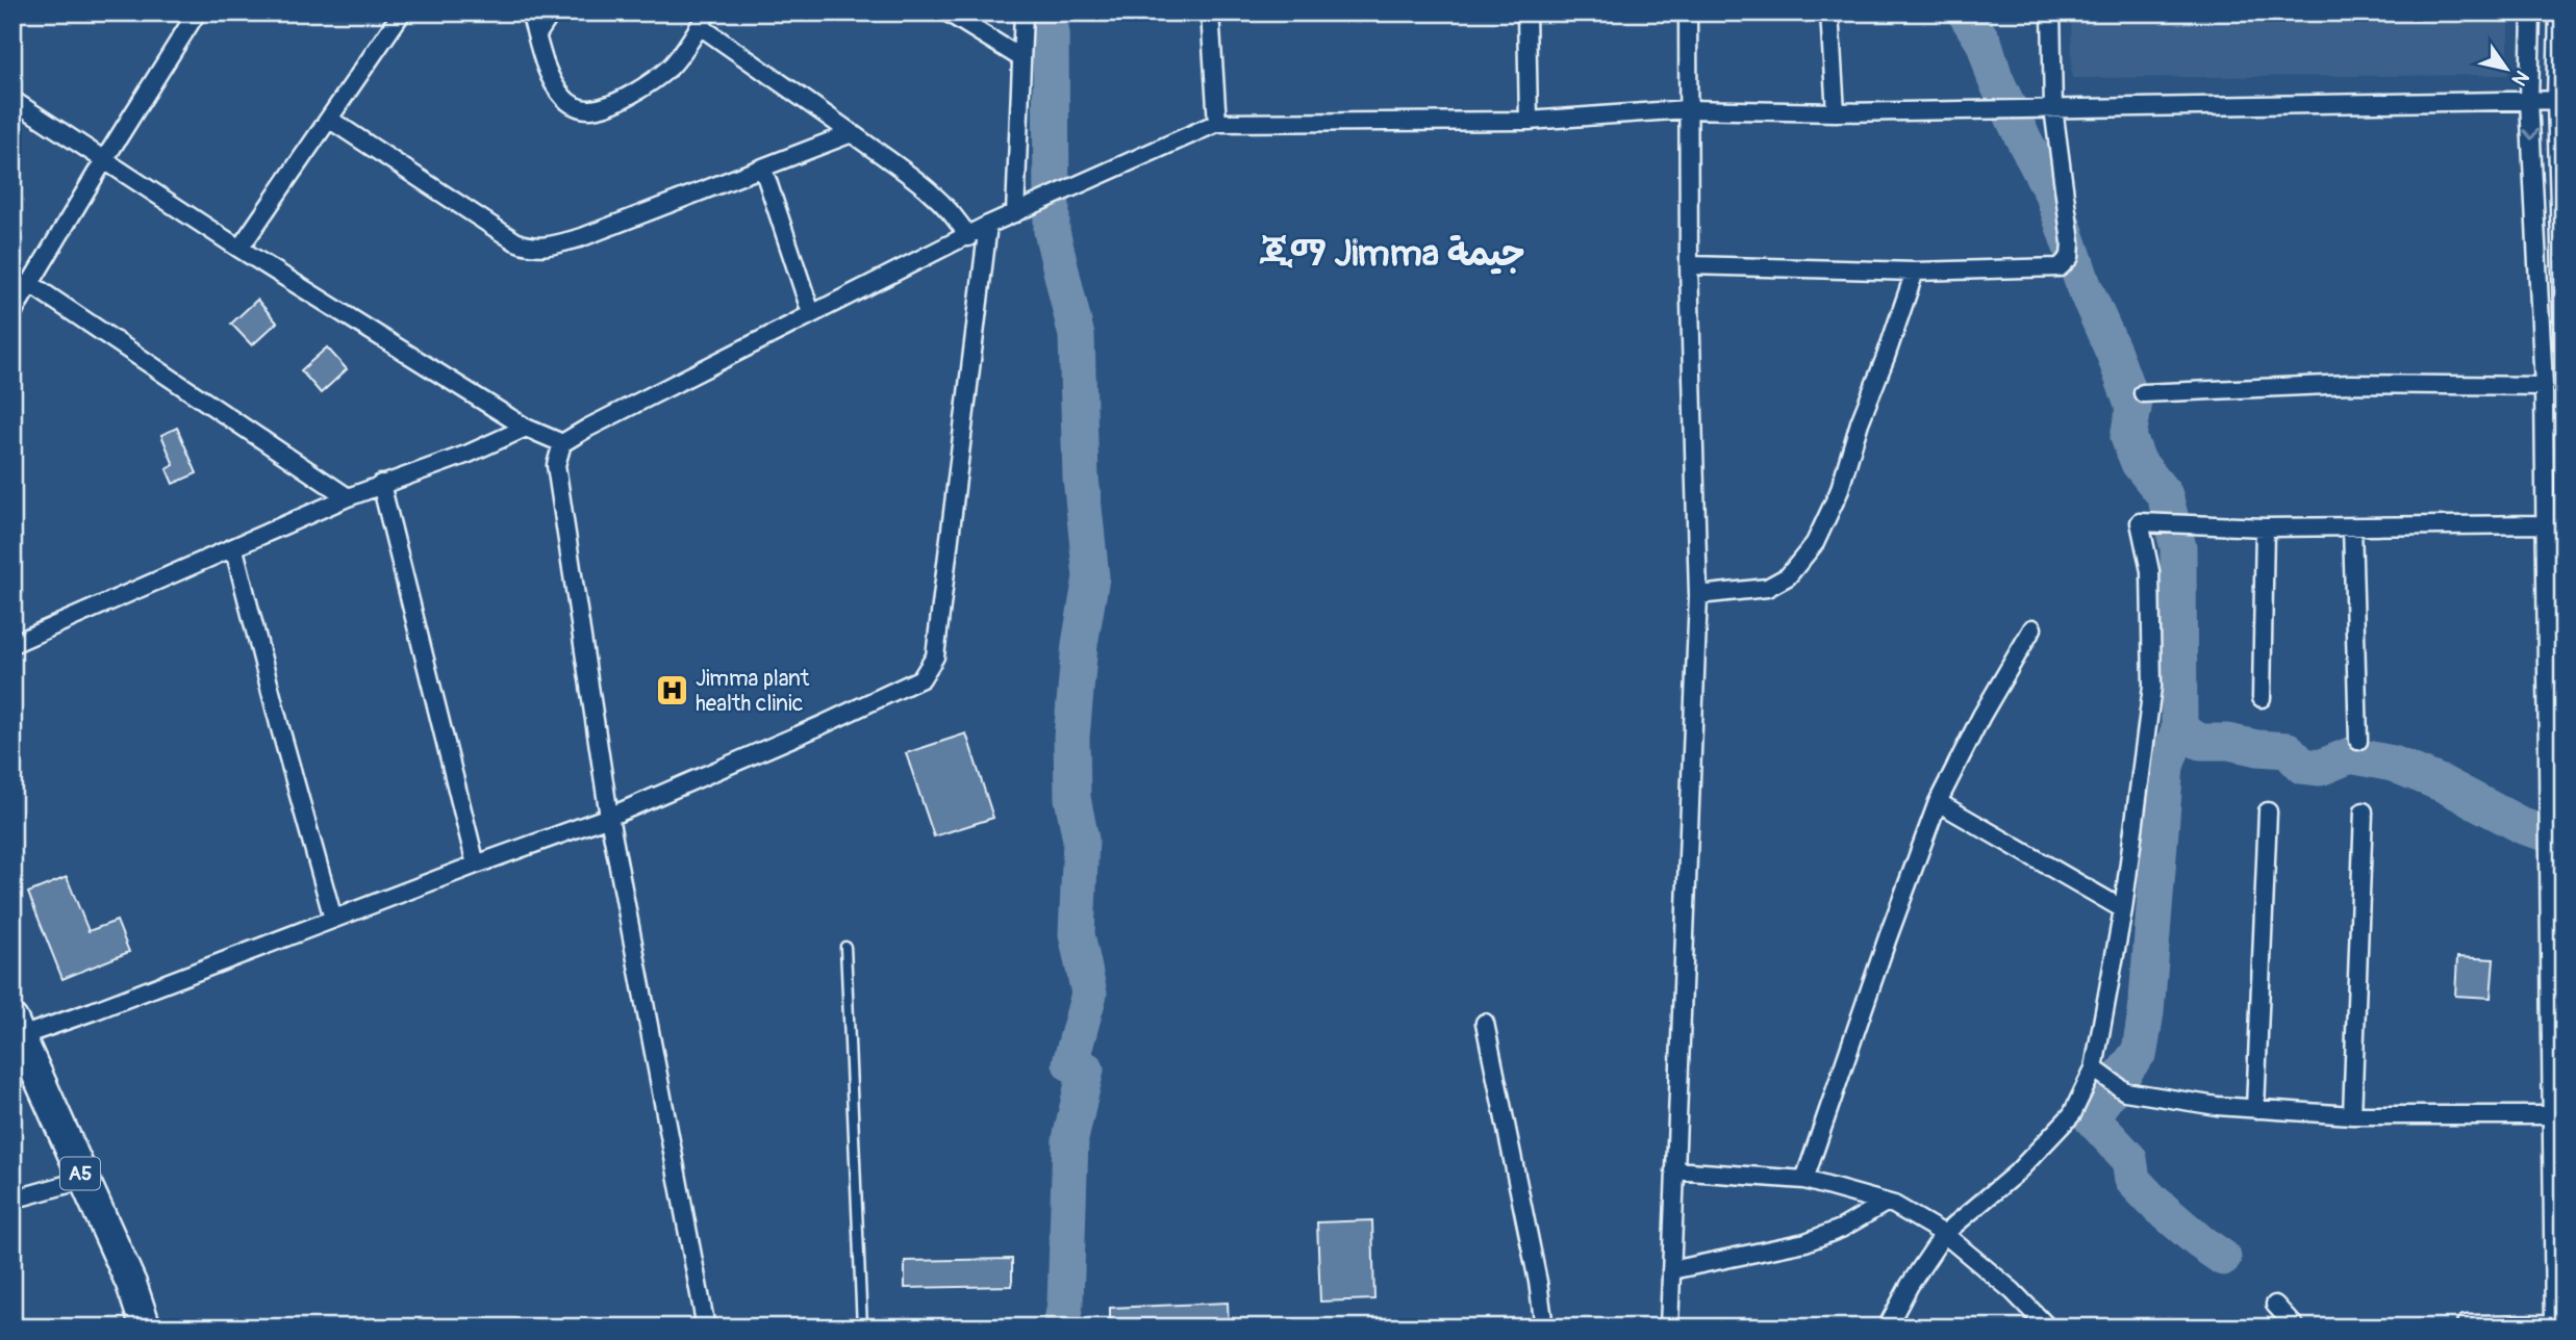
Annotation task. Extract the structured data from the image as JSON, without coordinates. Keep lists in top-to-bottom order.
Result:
{
  "streets": {
    "highway": ["A5"]
  },
  "districts": ["ጂማ Jimma جيمة"],
  "places": {
    "hospital": ["Jimma plant health clinic"]
  },
  "north": "bottom right"
}
